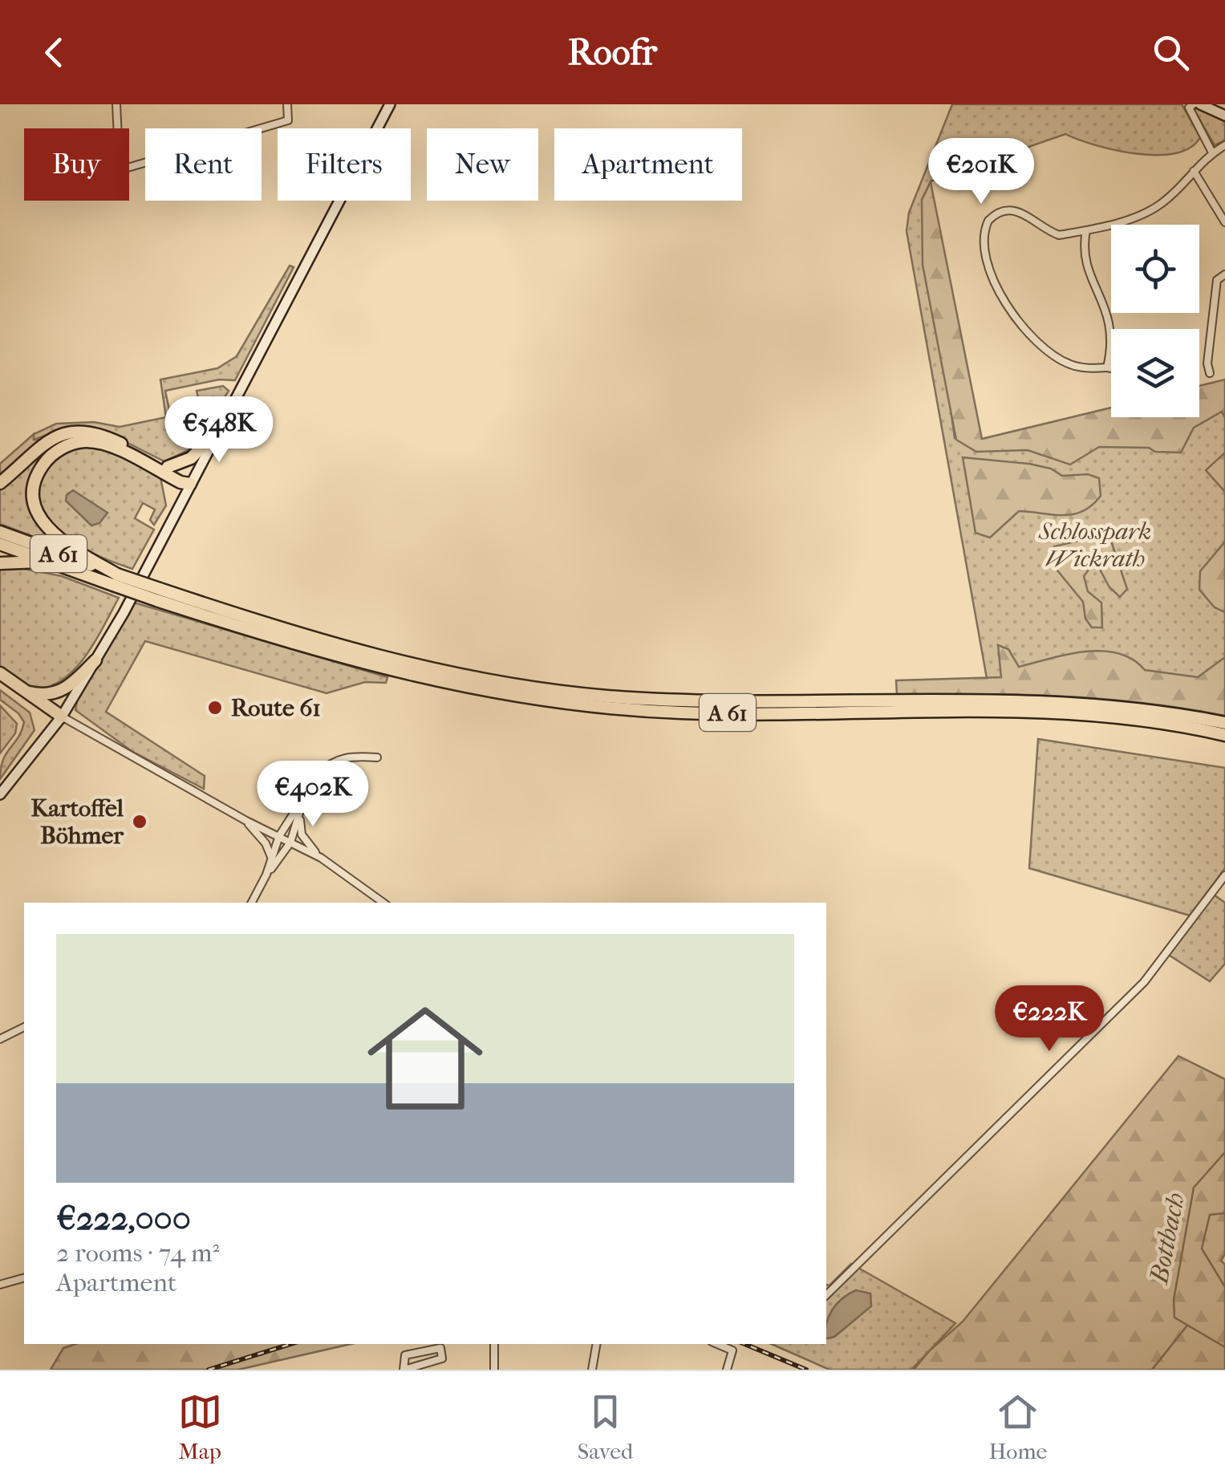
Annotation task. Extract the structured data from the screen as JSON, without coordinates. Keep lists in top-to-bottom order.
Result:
{
  "streets": {
    "highway": ["A 61"]
  },
  "water": ["Bottbach"],
  "parks": ["Schlosspark Wickrath"],
  "places": ["Route 61", "Kartoffel Böhmer"],
  "page": {
    "header": "Roofr",
    "chip": [
      "Buy",
      "Rent",
      "Filters",
      "New",
      "Apartment"
    ],
    "price": [
      "€201K",
      "€548K",
      "€402K",
      "€222K"
    ],
    "list": [
      {
        "name": "€222,000",
        "note": "2 rooms · 74 m² · Apartment"
      }
    ],
    "tabs": ["Map", "Saved", "Home"]
  }
}
